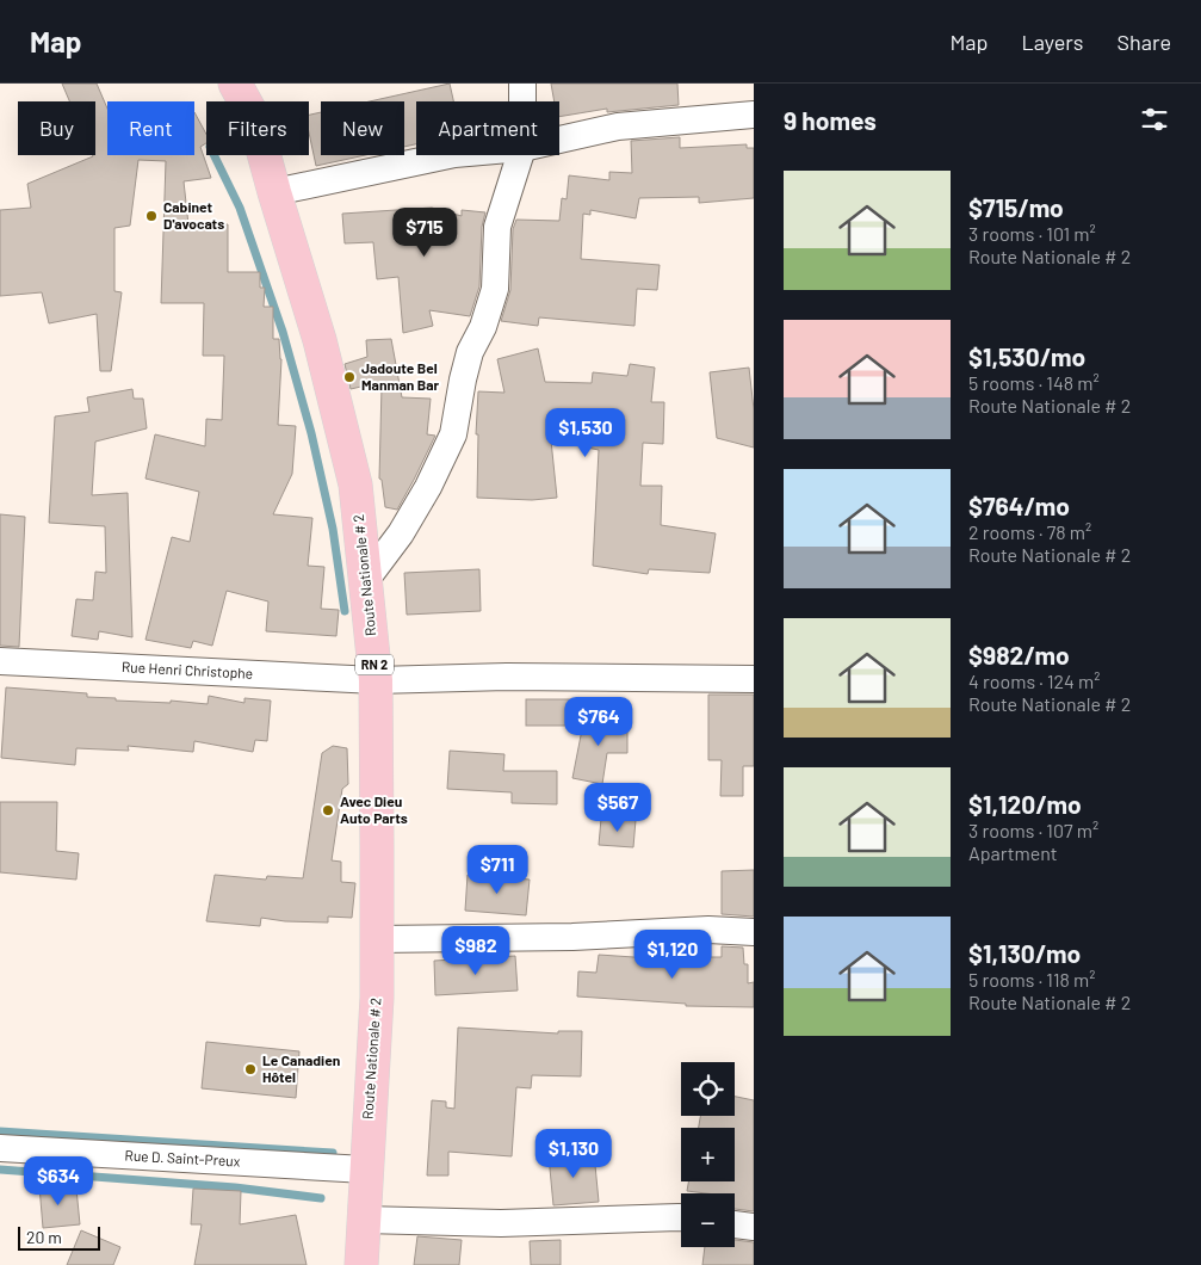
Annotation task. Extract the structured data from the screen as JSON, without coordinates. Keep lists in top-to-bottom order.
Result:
{
  "streets": {
    "main road": ["Route Nationale # 2", "RN 2"],
    "street": ["Rue Henri Christophe", "Rue D. Saint-Preux"]
  },
  "crossings": [
    ["Route Nationale # 2", "Rue Henri Christophe"],
    ["Route Nationale # 2", "Rue D. Saint-Preux"]
  ],
  "places": [
    "Cabinet D'avocats",
    "Jadoute Bel Manman Bar",
    "Avec Dieu Auto Parts",
    "Le Canadien Hôtel"
  ],
  "scale_bar": "20 m",
  "page": {
    "header": "Map",
    "nav": ["Map", "Layers", "Share"],
    "heading": "9 homes",
    "chip": [
      "Buy",
      "Rent",
      "Filters",
      "New",
      "Apartment"
    ],
    "list": [
      {
        "name": "$715/mo",
        "note": "3 rooms · 101 m² · Route Nationale # 2"
      },
      {
        "name": "$1,530/mo",
        "note": "5 rooms · 148 m² · Route Nationale # 2"
      },
      {
        "name": "$764/mo",
        "note": "2 rooms · 78 m² · Route Nationale # 2"
      },
      {
        "name": "$982/mo",
        "note": "4 rooms · 124 m² · Route Nationale # 2"
      },
      {
        "name": "$1,120/mo",
        "note": "3 rooms · 107 m² · Apartment"
      },
      {
        "name": "$1,130/mo",
        "note": "5 rooms · 118 m² · Route Nationale # 2"
      }
    ],
    "price": [
      "$715",
      "$1,530",
      "$764",
      "$567",
      "$711",
      "$982",
      "$1,120",
      "$1,130",
      "$634"
    ],
    "map_buttons": ["+", "−"],
    "scale": "20 m"
  }
}
